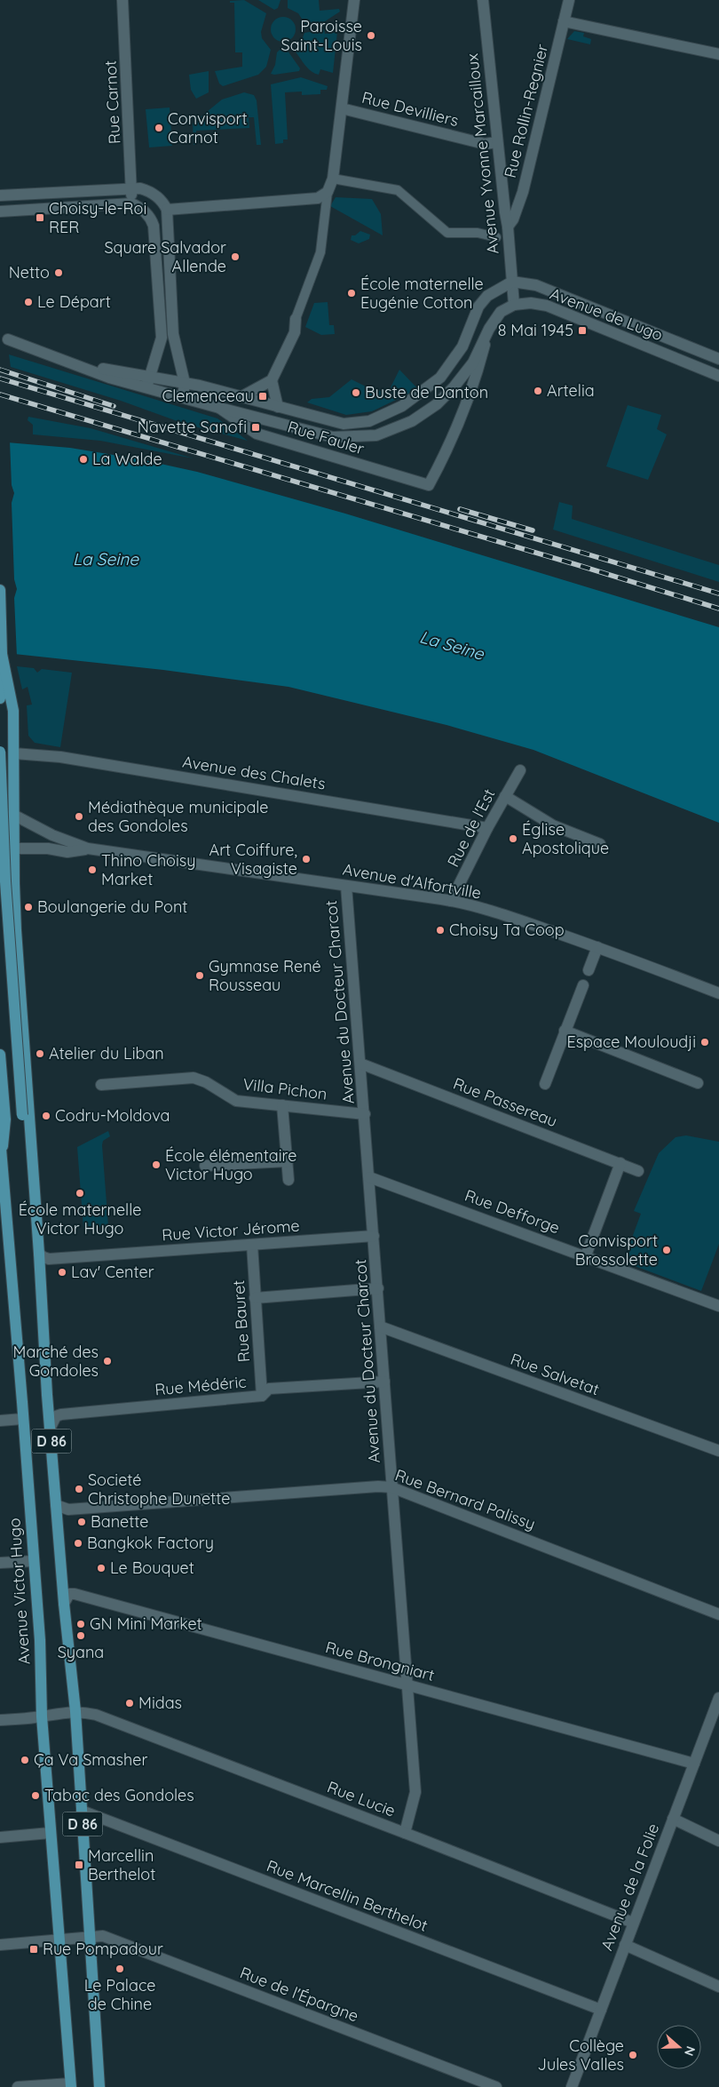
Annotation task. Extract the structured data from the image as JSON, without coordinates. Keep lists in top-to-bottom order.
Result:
{
  "streets": {
    "main road": ["D 86", "Avenue Victor Hugo"],
    "street": [
      "Rue Carnot",
      "Rue Devilliers",
      "Rue Rollin-Regnier",
      "Avenue Yvonne Marcailloux",
      "Avenue de Lugo",
      "Rue Fauler",
      "Avenue des Chalets",
      "Rue de l'Est",
      "Avenue d'Alfortville",
      "Avenue du Docteur Charcot",
      "Villa Pichon",
      "Rue Passereau",
      "Rue Defforge",
      "Rue Victor Jérome",
      "Rue Bauret",
      "Rue Salvetat",
      "Rue Médéric",
      "Rue Bernard Palissy",
      "Rue Brongniart",
      "Rue Lucie",
      "Avenue de la Folie",
      "Rue Marcellin Berthelot",
      "Rue de l'Épargne"
    ]
  },
  "crossings": [
    ["Rue Devilliers", "Avenue Yvonne Marcailloux"],
    ["Rue Rollin-Regnier", "Avenue Yvonne Marcailloux"],
    ["Avenue Yvonne Marcailloux", "Avenue de Lugo"],
    ["Avenue des Chalets", "Rue de l'Est"],
    ["Avenue des Chalets", "D 86"],
    ["Rue de l'Est", "Avenue d'Alfortville"],
    ["Avenue d'Alfortville", "Avenue du Docteur Charcot"],
    ["Avenue d'Alfortville", "D 86"],
    ["Avenue du Docteur Charcot", "Villa Pichon"],
    ["Avenue du Docteur Charcot", "Rue Passereau"],
    ["Avenue du Docteur Charcot", "Rue Defforge"],
    ["Avenue du Docteur Charcot", "Rue Victor Jérome"],
    ["Avenue du Docteur Charcot", "Rue Salvetat"],
    ["Avenue du Docteur Charcot", "Rue Médéric"],
    ["Avenue du Docteur Charcot", "Rue Bernard Palissy"],
    ["Avenue du Docteur Charcot", "Rue Brongniart"],
    ["Avenue du Docteur Charcot", "Rue Lucie"],
    ["Rue Victor Jérome", "Rue Bauret"],
    ["Rue Victor Jérome", "D 86"],
    ["Rue Bauret", "Rue Médéric"],
    ["Rue Médéric", "D 86"],
    ["D 86", "Rue Bernard Palissy"],
    ["D 86", "Rue Brongniart"],
    ["D 86", "Rue Lucie"],
    ["D 86", "Rue Marcellin Berthelot"],
    ["D 86", "Rue de l'Épargne"],
    ["Avenue Victor Hugo", "Rue Lucie"],
    ["Rue Brongniart", "Avenue de la Folie"],
    ["Rue Lucie", "Avenue de la Folie"],
    ["Avenue de la Folie", "Rue Marcellin Berthelot"]
  ],
  "water": ["La Seine"],
  "places": {
    "other": [
      "Paroisse Saint-Louis",
      "Convisport Carnot",
      "Square Salvador Allende",
      "Netto",
      "École maternelle Eugénie Cotton",
      "Le Départ",
      "Artelia",
      "Buste de Danton",
      "La Walde",
      "Médiathèque municipale des Gondoles",
      "Église Apostolique",
      "Art Coiffure, Visagiste",
      "Thino Choisy Market",
      "Boulangerie du Pont",
      "Choisy Ta Coop",
      "Gymnase René Rousseau",
      "Espace Mouloudji",
      "Atelier du Liban",
      "Codru-Moldova",
      "École élémentaire Victor Hugo",
      "École maternelle Victor Hugo",
      "Convisport Brossolette",
      "Lav' Center",
      "Marché des Gondoles",
      "Societé Christophe Dunette",
      "Banette",
      "Bangkok Factory",
      "Le Bouquet",
      "GN Mini Market",
      "Syana",
      "Midas",
      "Ça Va Smasher",
      "Tabac des Gondoles",
      "Le Palace de Chine",
      "Collège Jules Valles"
    ],
    "transit": [
      "Choisy-le-Roi RER",
      "8 Mai 1945",
      "Clemenceau",
      "Navette Sanofi",
      "Marcellin Berthelot",
      "Rue Pompadour"
    ]
  },
  "north": "right"
}
